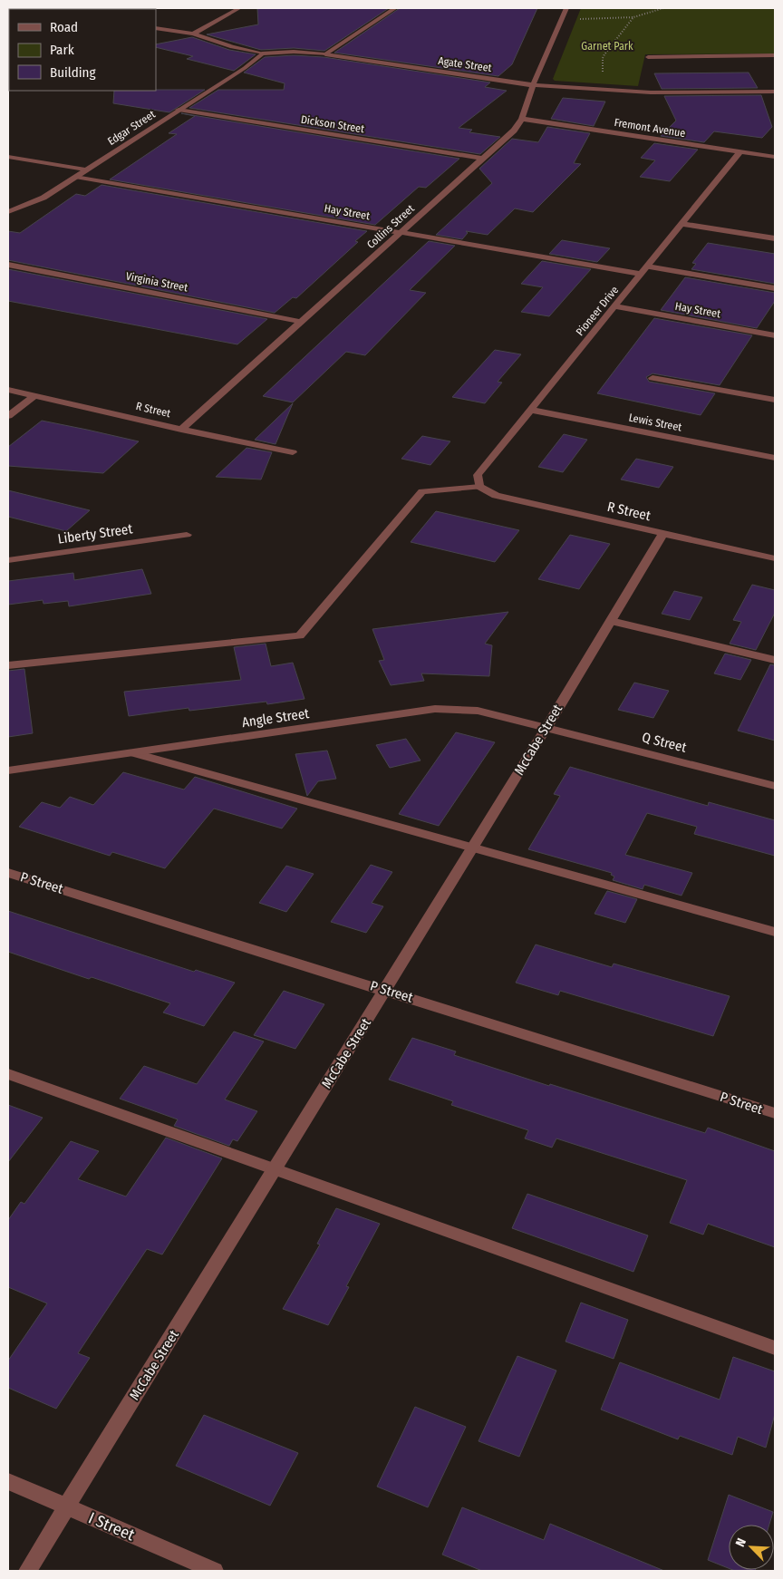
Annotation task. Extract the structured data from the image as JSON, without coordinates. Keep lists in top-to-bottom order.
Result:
{
  "streets": {
    "street": [
      "Agate Street",
      "Dickson Street",
      "Edgar Street",
      "Fremont Avenue",
      "Hay Street",
      "Collins Street",
      "Virginia Street",
      "Pioneer Drive",
      "R Street",
      "Lewis Street",
      "Liberty Street",
      "Angle Street",
      "McCabe Street",
      "Q Street",
      "P Street",
      "I Street"
    ]
  },
  "crossings": [
    ["Agate Street", "Edgar Street"],
    ["Agate Street", "Collins Street"],
    ["Dickson Street", "Edgar Street"],
    ["Dickson Street", "Collins Street"],
    ["Edgar Street", "Hay Street"],
    ["Fremont Avenue", "Collins Street"],
    ["Fremont Avenue", "Pioneer Drive"],
    ["Hay Street", "Collins Street"],
    ["Hay Street", "Pioneer Drive"],
    ["Collins Street", "Virginia Street"],
    ["Collins Street", "R Street"],
    ["Pioneer Drive", "R Street"],
    ["Pioneer Drive", "Lewis Street"],
    ["R Street", "McCabe Street"],
    ["Angle Street", "McCabe Street"],
    ["Angle Street", "Q Street"],
    ["McCabe Street", "Q Street"],
    ["McCabe Street", "P Street"],
    ["McCabe Street", "I Street"]
  ],
  "parks": ["Garnet Park"],
  "legend": ["Road", "Park", "Building"],
  "north": "top left"
}
